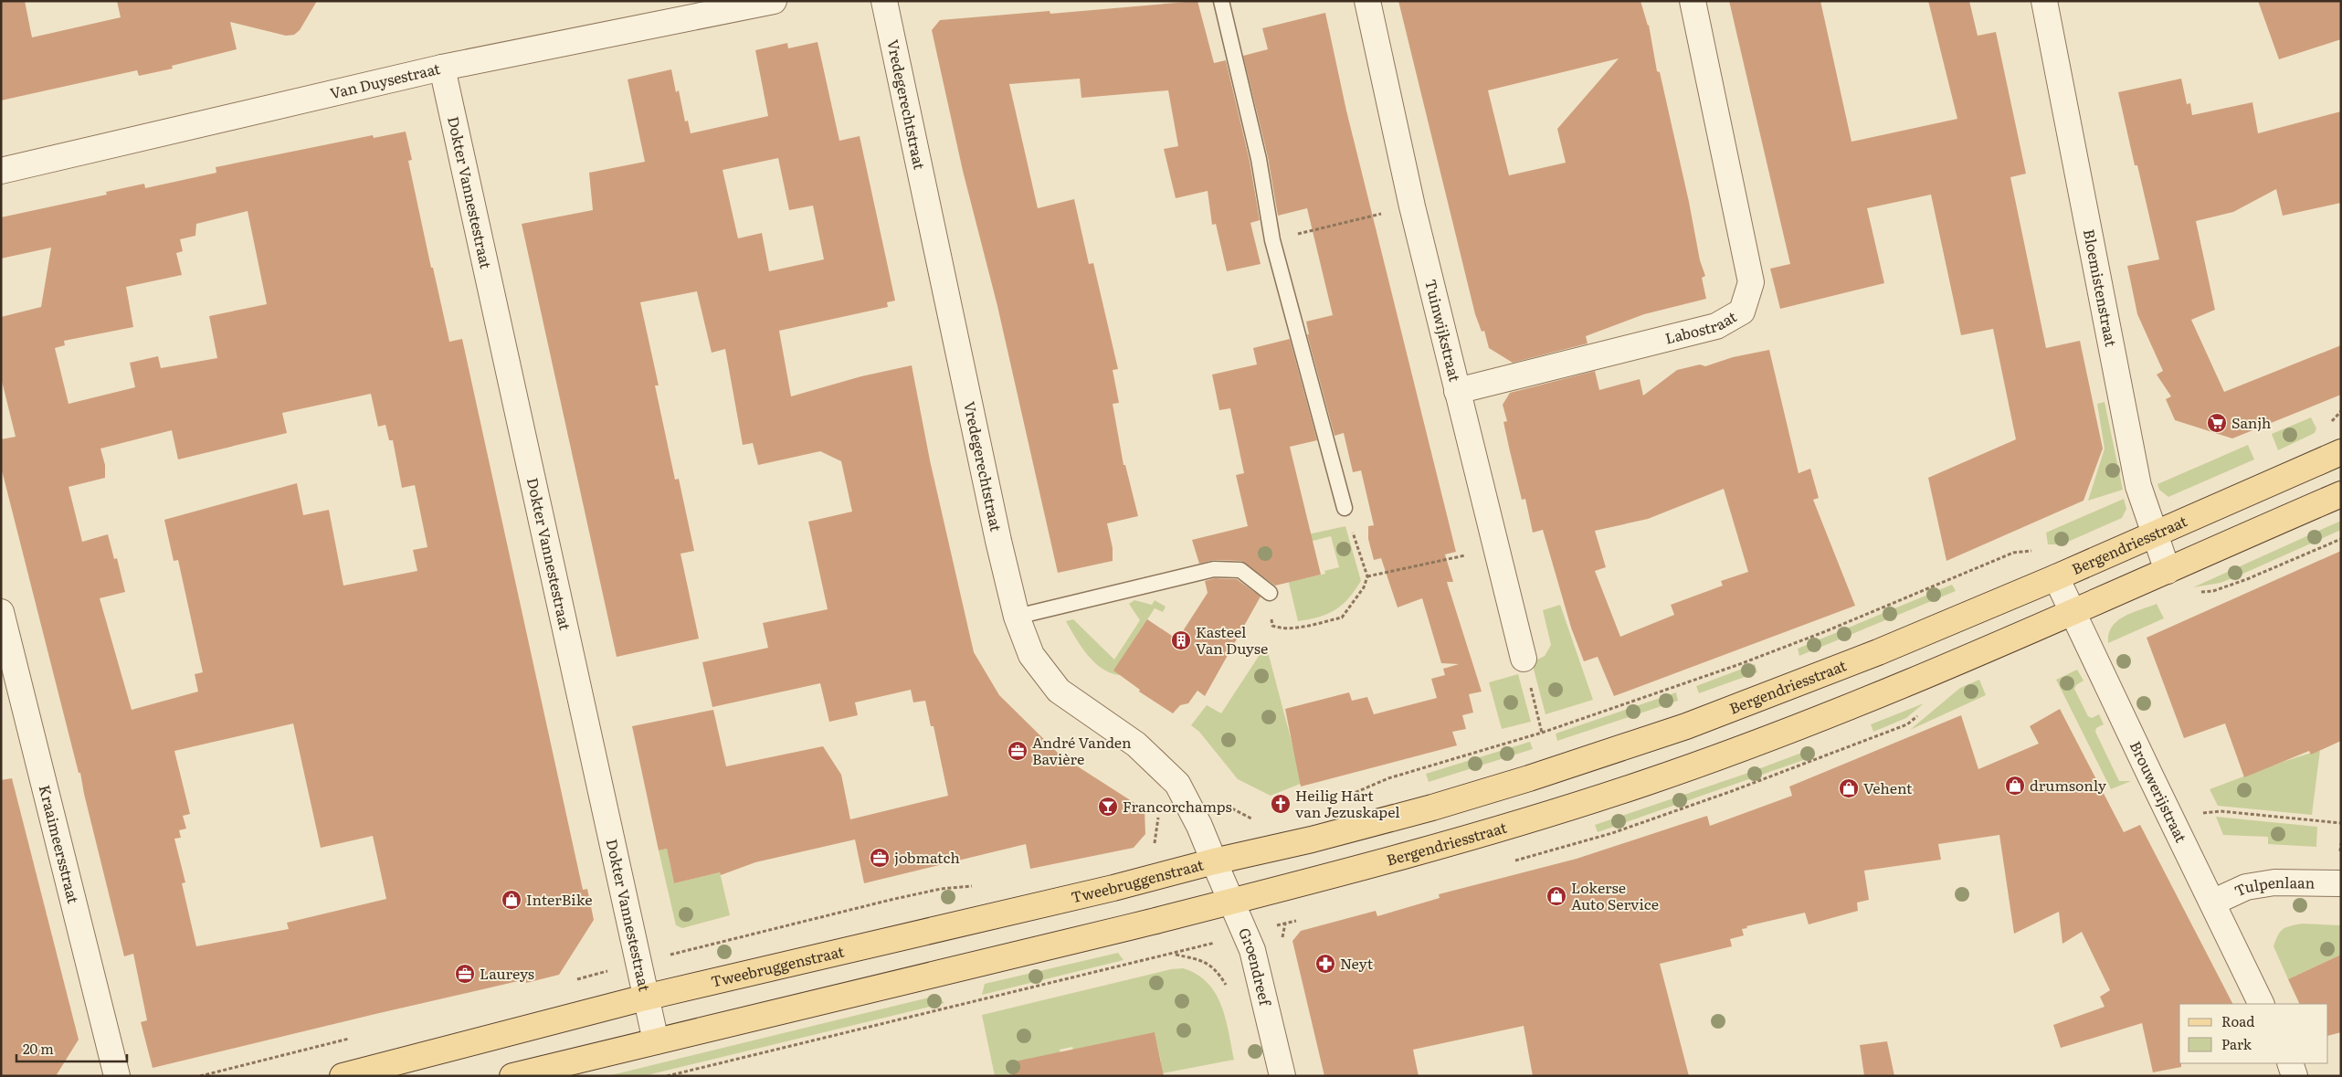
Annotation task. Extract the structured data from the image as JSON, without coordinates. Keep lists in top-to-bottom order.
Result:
{
  "streets": {
    "main road": ["Bergendriesstraat", "Tweebruggenstraat"],
    "street": [
      "Van Duysestraat",
      "Vredegerechtstraat",
      "Dokter Vannestestraat",
      "Bloemistenstraat",
      "Labostraat",
      "Tuinwijkstraat",
      "Brouwerijstraat",
      "Kraaimeersstraat",
      "Tulpenlaan",
      "Groendreef"
    ]
  },
  "crossings": [
    ["Van Duysestraat", "Dokter Vannestestraat"],
    ["Vredegerechtstraat", "Bergendriesstraat"],
    ["Vredegerechtstraat", "Tweebruggenstraat"],
    ["Vredegerechtstraat", "Groendreef"],
    ["Dokter Vannestestraat", "Tweebruggenstraat"],
    ["Bloemistenstraat", "Bergendriesstraat"],
    ["Labostraat", "Tuinwijkstraat"],
    ["Bergendriesstraat", "Brouwerijstraat"],
    ["Bergendriesstraat", "Tweebruggenstraat"],
    ["Bergendriesstraat", "Groendreef"],
    ["Brouwerijstraat", "Tulpenlaan"],
    ["Tweebruggenstraat", "Groendreef"]
  ],
  "places": {
    "supermarket": ["Sanjh"],
    "building": ["Kasteel Van Duyse"],
    "office": ["André Vanden Bavière", "jobmatch", "Laureys"],
    "shop": [
      "drumsonly",
      "Vehent",
      "Lokerse Auto Service",
      "InterBike"
    ],
    "church": ["Heilig Hart van Jezuskapel"],
    "bar": ["Francorchamps"],
    "pharmacy": ["Neyt"]
  },
  "legend": ["Road", "Park"],
  "scale_bar": "20 m"
}
